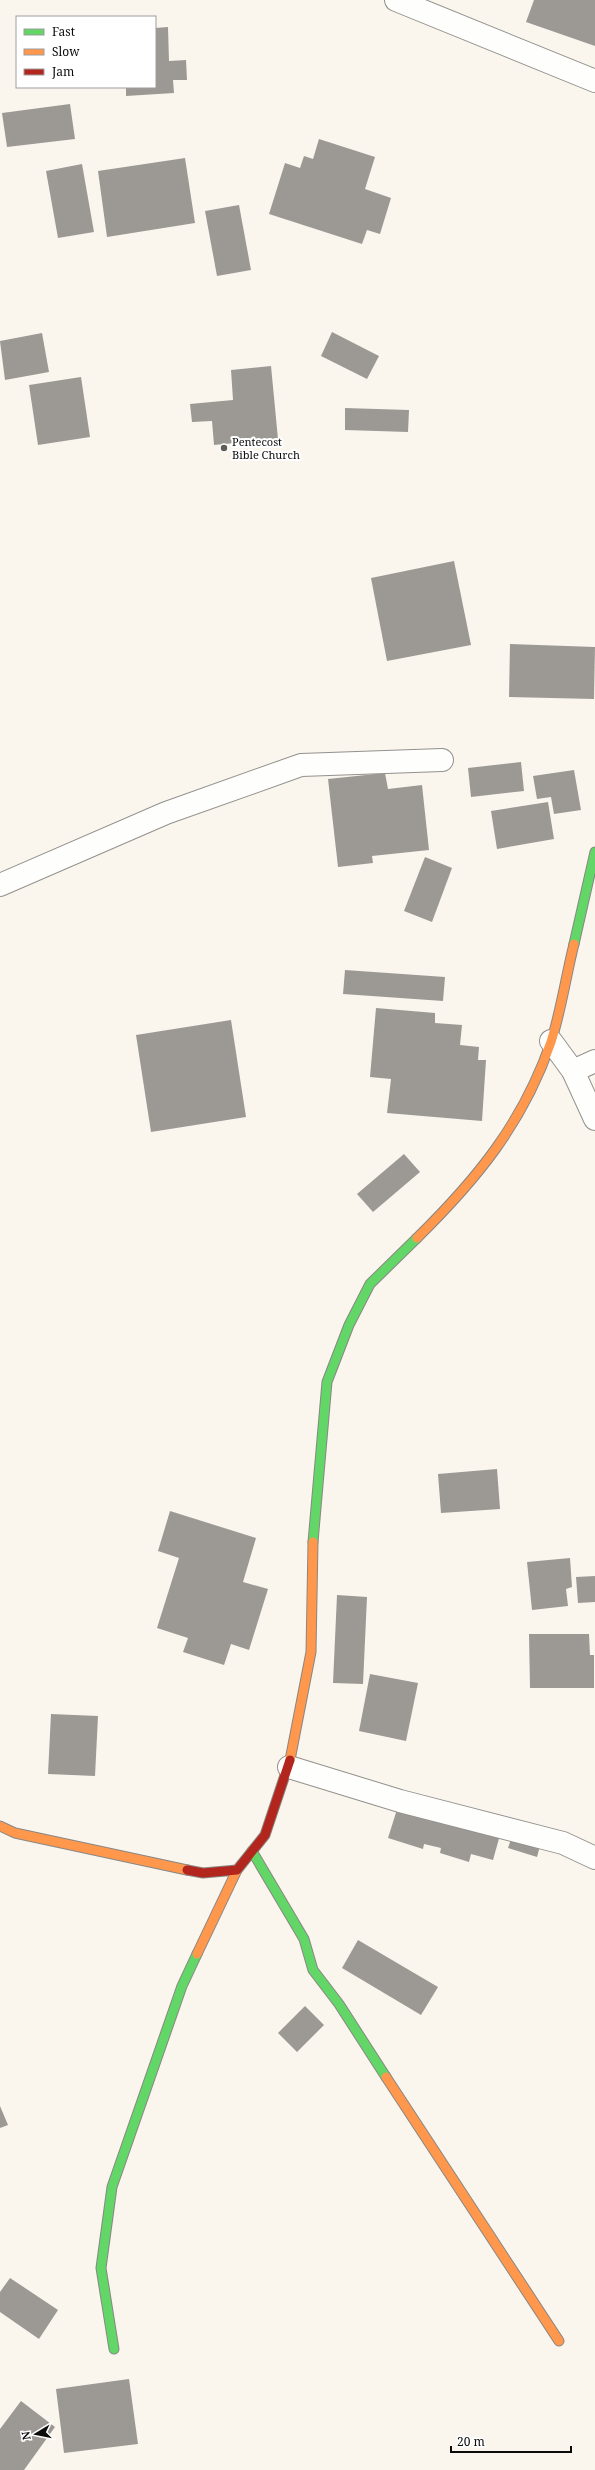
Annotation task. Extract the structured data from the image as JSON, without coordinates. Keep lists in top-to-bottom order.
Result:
{
  "places": ["Pentecost Bible Church"],
  "legend": ["Fast", "Slow", "Jam"],
  "scale_bar": "20 m",
  "north": "left"
}
